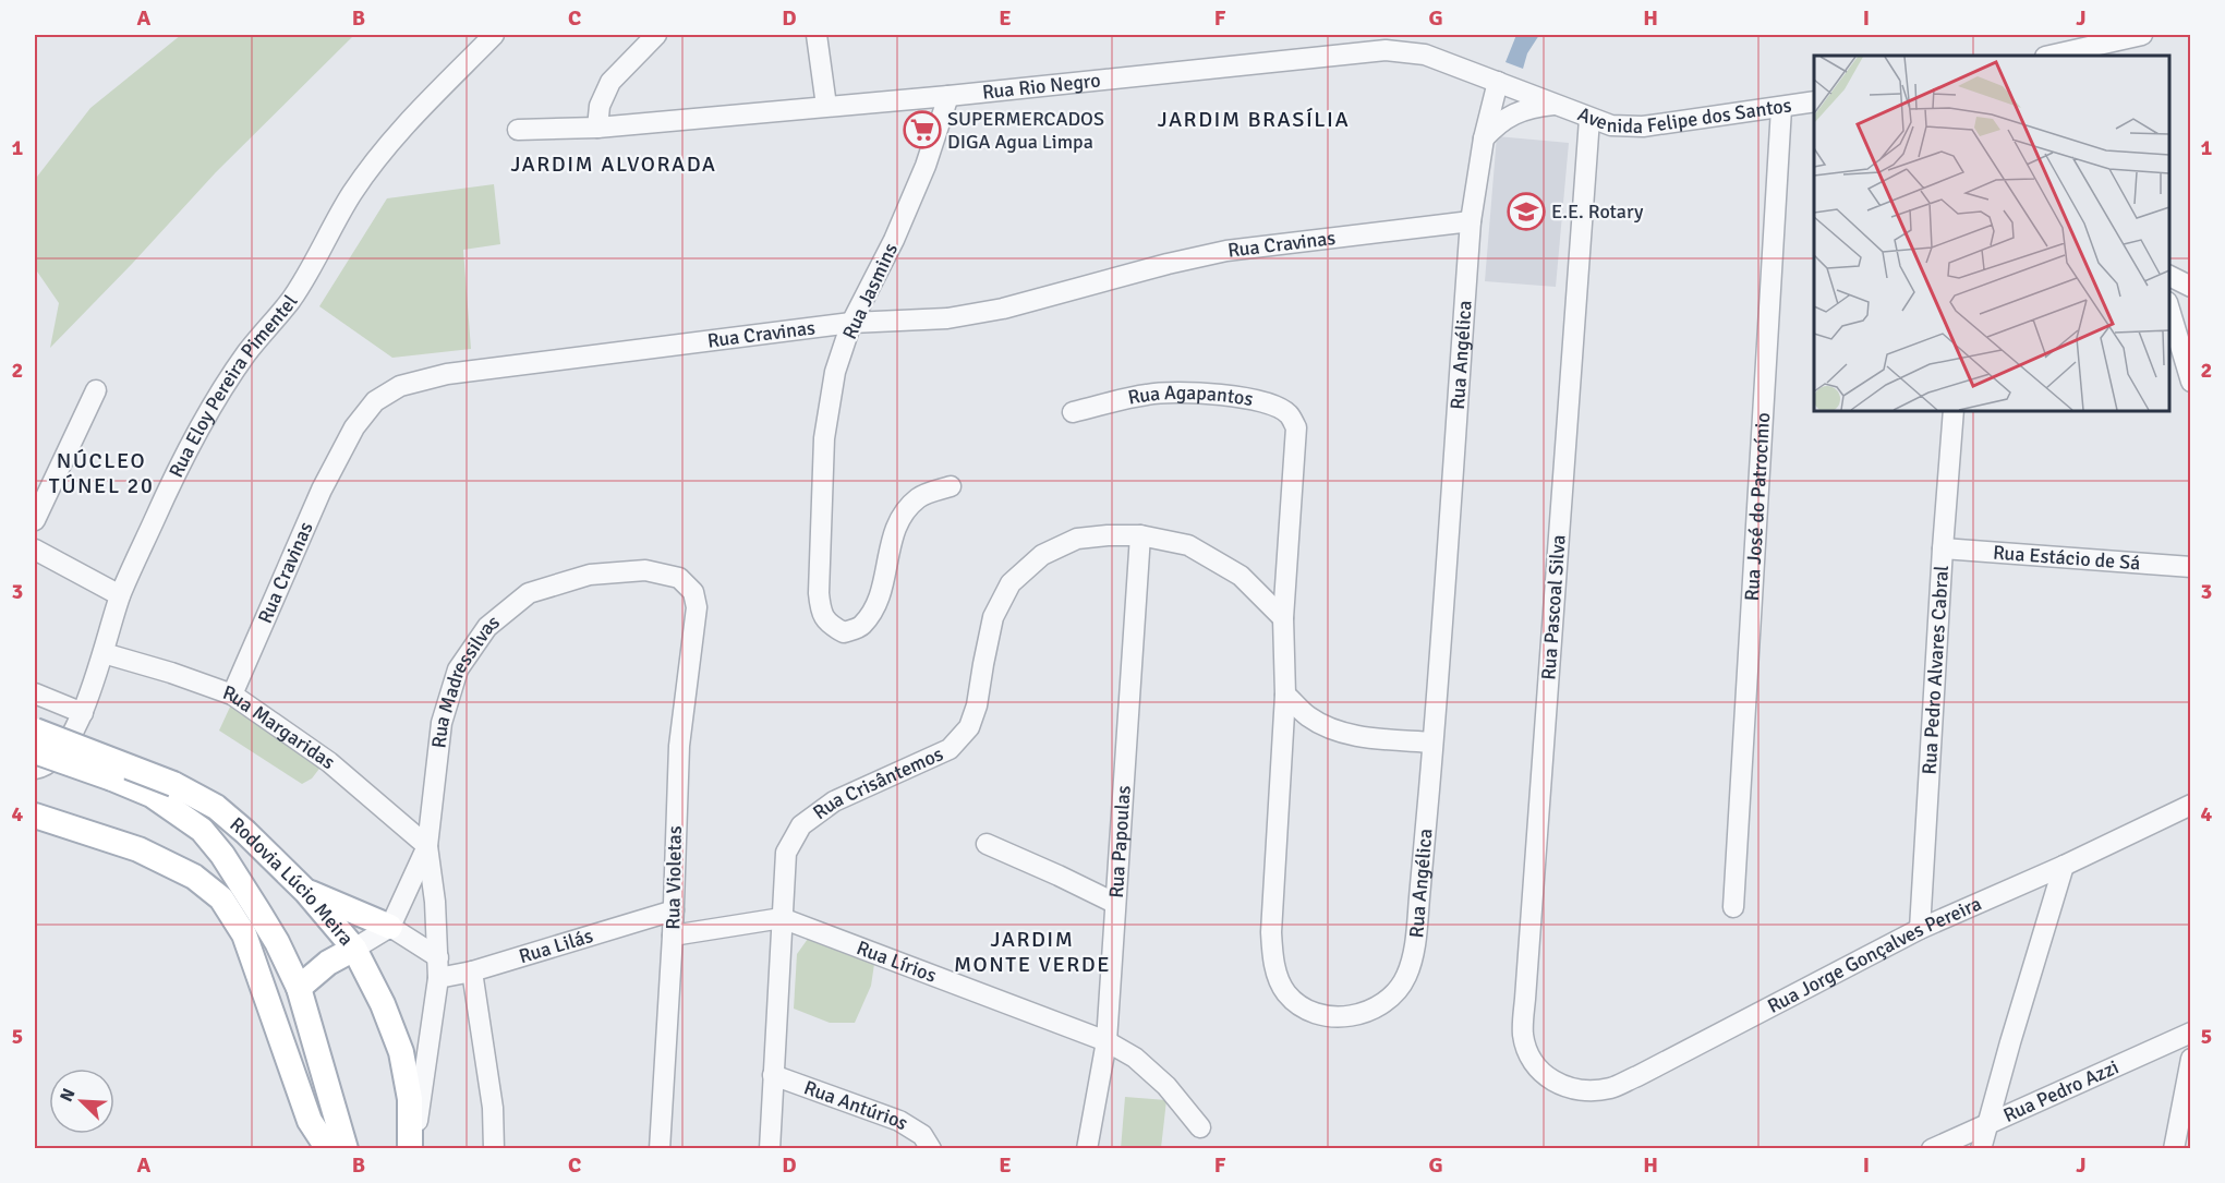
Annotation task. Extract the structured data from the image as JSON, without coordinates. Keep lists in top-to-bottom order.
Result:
{
  "streets": {
    "main road": ["Rodovia Lúcio Meira"],
    "street": [
      "Rua Rio Negro",
      "Avenida Felipe dos Santos",
      "Rua Cravinas",
      "Rua Jasmins",
      "Rua Angélica",
      "Rua Eloy Pereira Pimentel",
      "Rua Agapantos",
      "Rua José do Patrocínio",
      "Rua Estácio de Sá",
      "Rua Pascoal Silva",
      "Rua Pedro Alvares Cabral",
      "Rua Madressilvas",
      "Rua Margaridas",
      "Rua Crisântemos",
      "Rua Papoulas",
      "Rua Violetas",
      "Rua Lilás",
      "Rua Jorge Gonçalves Pereira",
      "Rua Lírios",
      "Rua Pedro Azzi",
      "Rua Antúrios"
    ]
  },
  "crossings": [
    ["Rua Rio Negro", "Avenida Felipe dos Santos"],
    ["Rua Rio Negro", "Rua Jasmins"],
    ["Rua Rio Negro", "Rua Angélica"],
    ["Avenida Felipe dos Santos", "Rua José do Patrocínio"],
    ["Avenida Felipe dos Santos", "Rua Pascoal Silva"],
    ["Rua Cravinas", "Rua Jasmins"],
    ["Rua Cravinas", "Rua Angélica"],
    ["Rua Cravinas", "Rua Margaridas"],
    ["Rua Angélica", "Rua Agapantos"],
    ["Rua Angélica", "Rua Crisântemos"],
    ["Rua Eloy Pereira Pimentel", "Rua Margaridas"],
    ["Rua Estácio de Sá", "Rua Pedro Alvares Cabral"],
    ["Rua Pascoal Silva", "Rua Jorge Gonçalves Pereira"],
    ["Rua Pedro Alvares Cabral", "Rua Jorge Gonçalves Pereira"],
    ["Rua Madressilvas", "Rua Margaridas"],
    ["Rua Madressilvas", "Rua Violetas"],
    ["Rua Madressilvas", "Rodovia Lúcio Meira"],
    ["Rua Madressilvas", "Rua Lilás"],
    ["Rua Crisântemos", "Rua Papoulas"],
    ["Rua Crisântemos", "Rua Lírios"],
    ["Rua Crisântemos", "Rua Antúrios"],
    ["Rua Papoulas", "Rua Lírios"],
    ["Rua Violetas", "Rua Lilás"],
    ["Rua Violetas", "Rua Lírios"]
  ],
  "districts": [
    "JARDIM BRASÍLIA",
    "JARDIM ALVORADA",
    "NÚCLEO TÚNEL 20",
    "JARDIM MONTE VERDE"
  ],
  "places": {
    "supermarket": ["SUPERMERCADOS DIGA Agua Limpa"],
    "school or university": ["E.E. Rotary"]
  },
  "north": "top left",
  "grid": {
    "columns": [
      "A",
      "B",
      "C",
      "D",
      "E",
      "F",
      "G",
      "H",
      "I",
      "J"
    ],
    "rows": [
      "1",
      "2",
      "3",
      "4",
      "5"
    ]
  }
}
